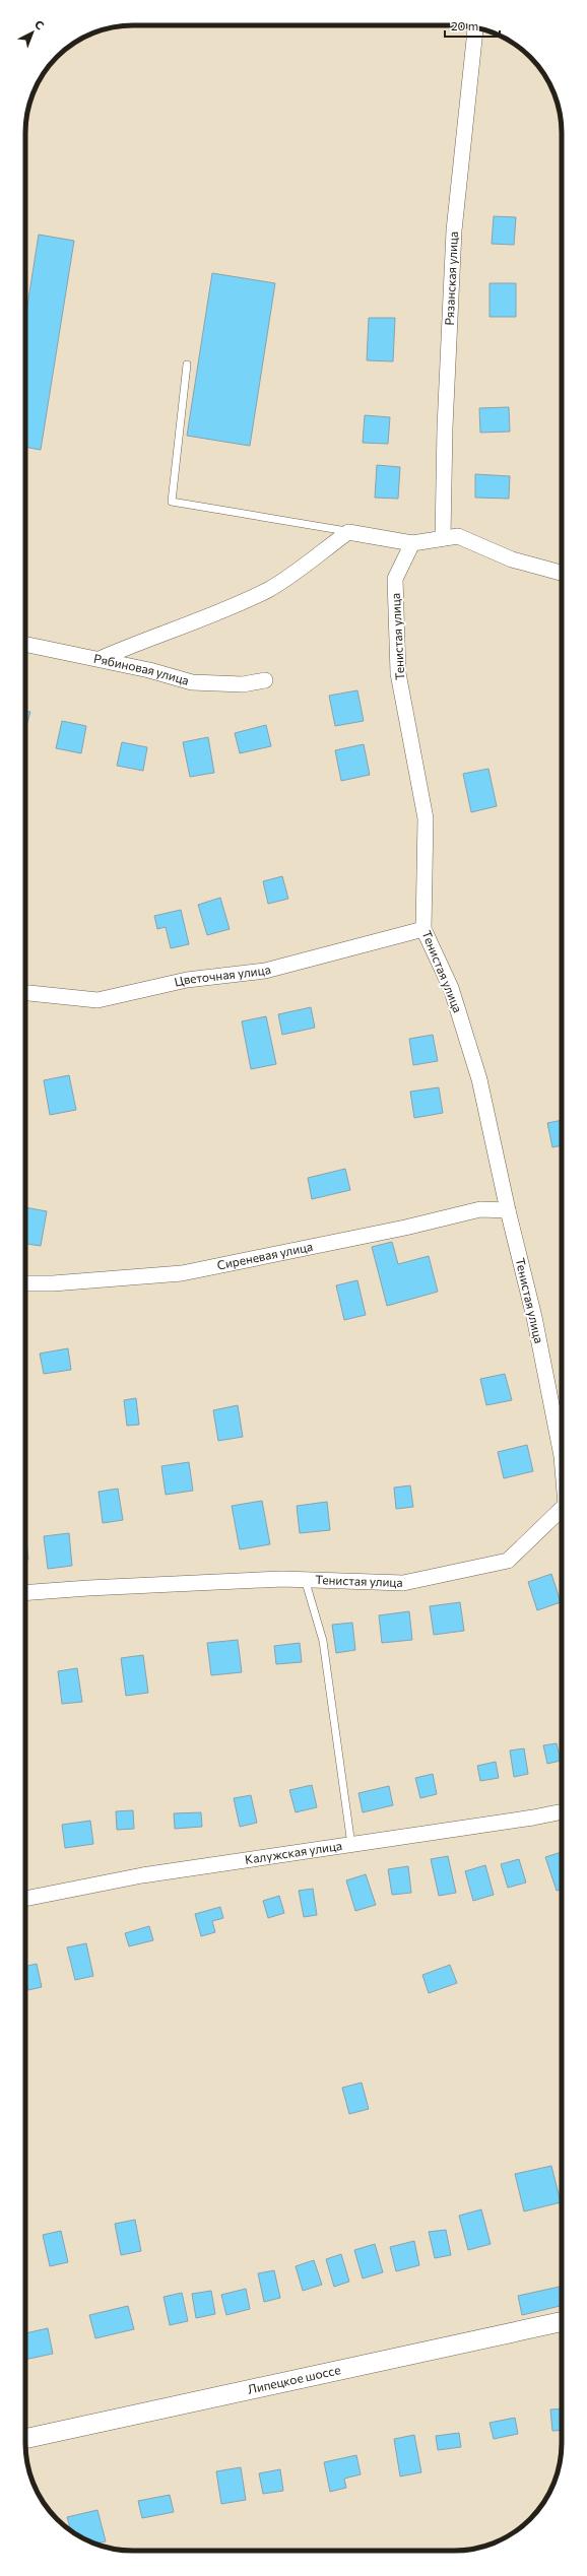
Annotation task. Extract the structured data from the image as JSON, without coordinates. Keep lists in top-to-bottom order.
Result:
{
  "streets": {
    "street": [
      "Рязанская улица",
      "Тенистая улица",
      "Рябиновая улица",
      "Цветочная улица",
      "Сиреневая улица",
      "Калужская улица",
      "Липецкое шоссе"
    ]
  },
  "crossings": [
    ["Тенистая улица", "Цветочная улица"],
    ["Тенистая улица", "Сиреневая улица"]
  ],
  "scale_bar": "20 m",
  "north": "top right"
}
